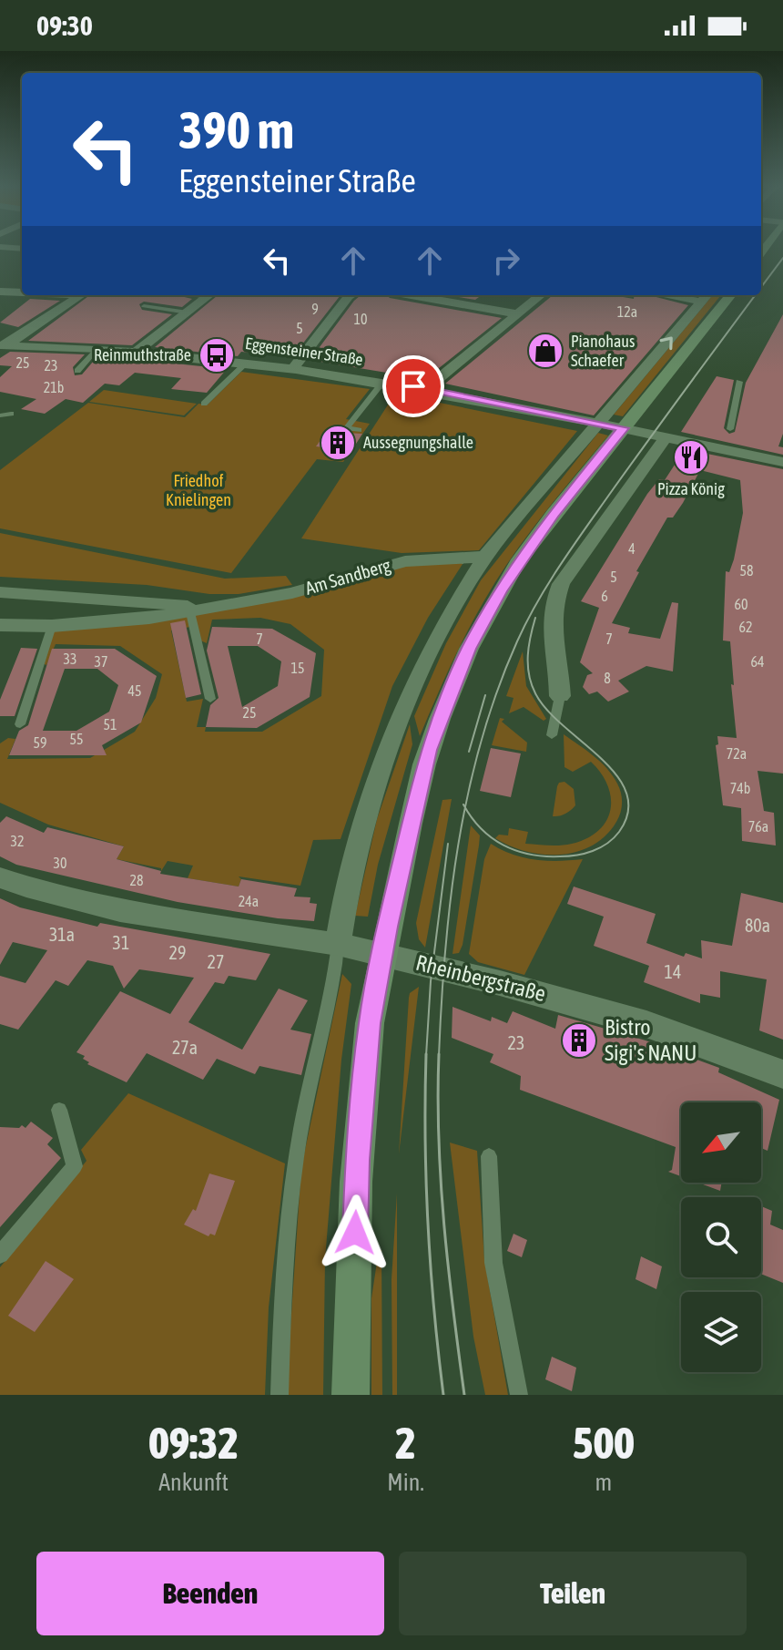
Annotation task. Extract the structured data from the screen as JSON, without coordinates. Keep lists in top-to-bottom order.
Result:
{
  "streets": {
    "street": ["Eggensteiner Straße", "Am Sandberg", "Rheinbergstraße"]
  },
  "parks": ["Friedhof Knielingen"],
  "places": {
    "shop": ["Pianohaus Schaefer"],
    "bus stop": ["Reinmuthstraße"],
    "building": ["Aussegnungshalle", "Bistro Sigi's NANU"],
    "restaurant": ["Pizza König"]
  },
  "house_numbers": [
    "9",
    "12a",
    "10",
    "5",
    "25",
    "23",
    "21b",
    "4",
    "58",
    "5",
    "6",
    "60",
    "62",
    "7",
    "7",
    "33",
    "37",
    "64",
    "15",
    "8",
    "45",
    "25",
    "51",
    "55",
    "59",
    "72a",
    "74b",
    "76a",
    "32",
    "30",
    "28",
    "24a",
    "80a",
    "31a",
    "31",
    "29",
    "27",
    "14",
    "23",
    "27a"
  ],
  "north": "bottom left",
  "page": {
    "status": "09:30",
    "turn": ["390 m", "Eggensteiner Straße"],
    "eta": [
      "09:32",
      "Ankunft",
      "2",
      "Min.",
      "500",
      "m"
    ],
    "buttons": ["Beenden", "Teilen"]
  }
}
